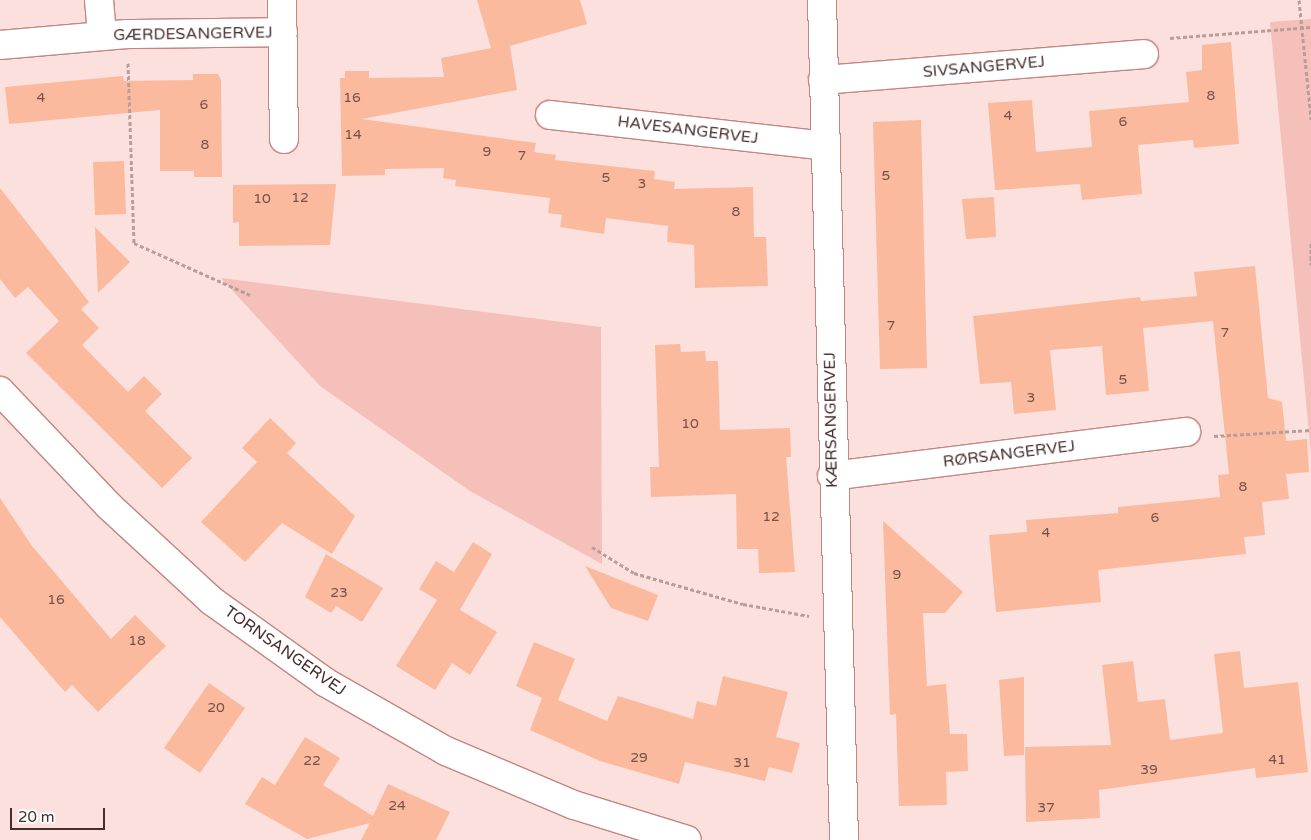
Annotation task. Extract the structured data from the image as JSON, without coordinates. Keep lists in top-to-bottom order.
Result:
{
  "streets": {
    "street": [
      "GÆRDESANGERVEJ",
      "SIVSANGERVEJ",
      "HAVESANGERVEJ",
      "KÆRSANGERVEJ",
      "RØRSANGERVEJ",
      "TORNSANGERVEJ"
    ]
  },
  "crossings": [
    ["SIVSANGERVEJ", "KÆRSANGERVEJ"],
    ["HAVESANGERVEJ", "KÆRSANGERVEJ"],
    ["KÆRSANGERVEJ", "RØRSANGERVEJ"]
  ],
  "house_numbers": [
    "8",
    "4",
    "16",
    "6",
    "4",
    "6",
    "14",
    "8",
    "9",
    "7",
    "5",
    "5",
    "3",
    "12",
    "10",
    "8",
    "7",
    "7",
    "5",
    "3",
    "10",
    "8",
    "12",
    "6",
    "4",
    "9",
    "23",
    "16",
    "18",
    "20",
    "29",
    "41",
    "22",
    "31",
    "39",
    "24",
    "37"
  ],
  "scale_bar": "20 m"
}
